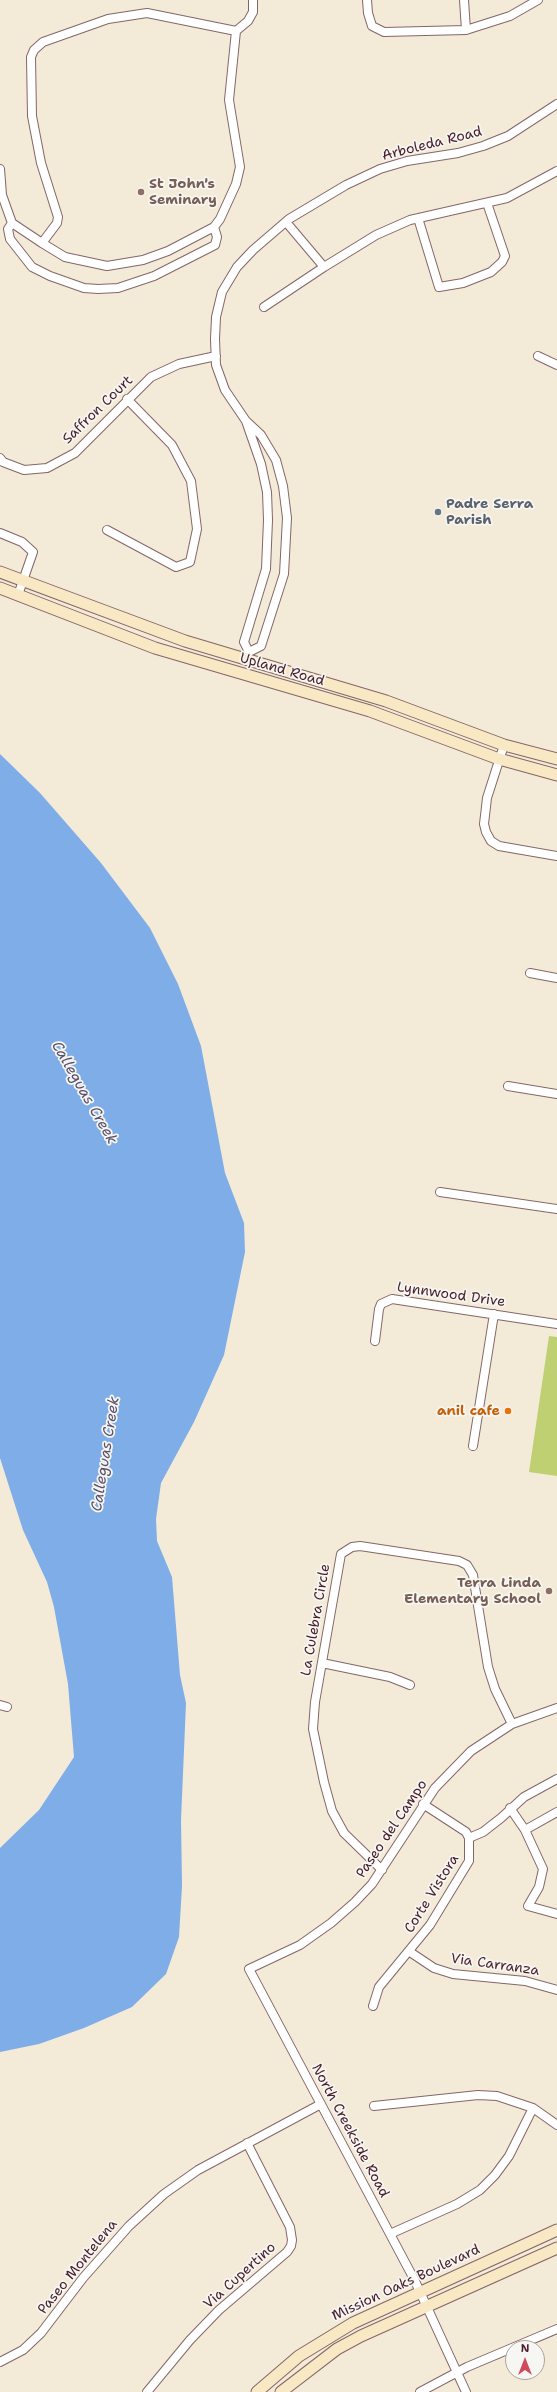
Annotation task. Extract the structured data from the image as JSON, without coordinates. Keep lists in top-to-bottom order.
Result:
{
  "streets": {
    "main road": ["Upland Road", "Mission Oaks Boulevard"],
    "street": [
      "Arboleda Road",
      "Saffron Court",
      "Lynnwood Drive",
      "La Culebra Circle",
      "Paseo del Campo",
      "Corte Vistora",
      "Via Carranza",
      "North Creekside Road",
      "Paseo Montelena",
      "Via Cupertino"
    ]
  },
  "crossings": [
    ["Arboleda Road", "Saffron Court"],
    ["La Culebra Circle", "Paseo del Campo"],
    ["Paseo del Campo", "North Creekside Road"],
    ["Corte Vistora", "Via Carranza"],
    ["North Creekside Road", "Paseo Montelena"],
    ["North Creekside Road", "Mission Oaks Boulevard"],
    ["Paseo Montelena", "Via Cupertino"]
  ],
  "water": ["Calleguas Creek"],
  "places": [
    "St John's Seminary",
    "Padre Serra Parish",
    "anil cafe",
    "Terra Linda Elementary School"
  ],
  "north": "top"
}
